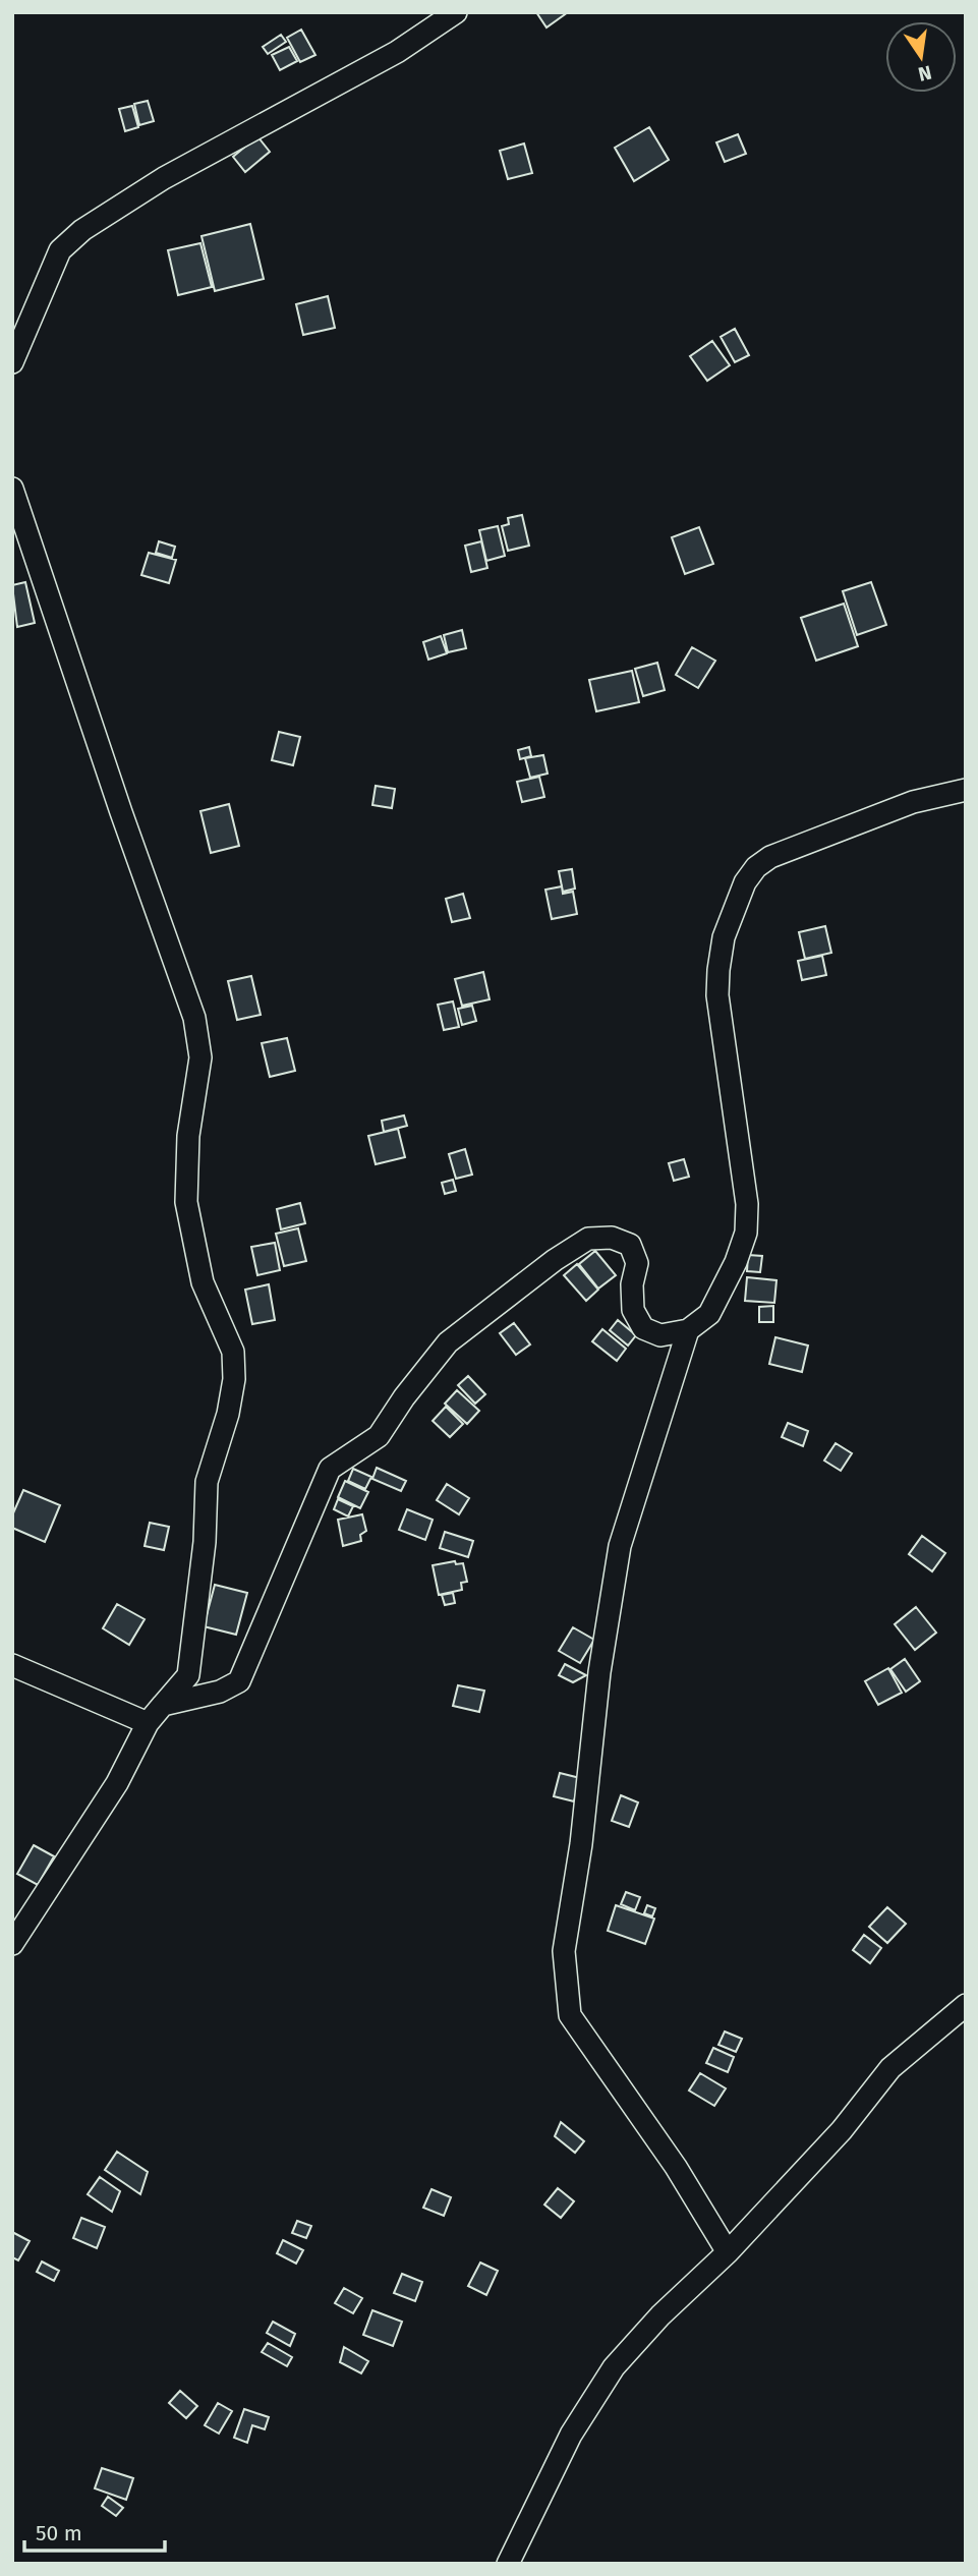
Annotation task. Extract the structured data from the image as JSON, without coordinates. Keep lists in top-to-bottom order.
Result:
{
  "scale_bar": "50 m",
  "north": "bottom"
}
